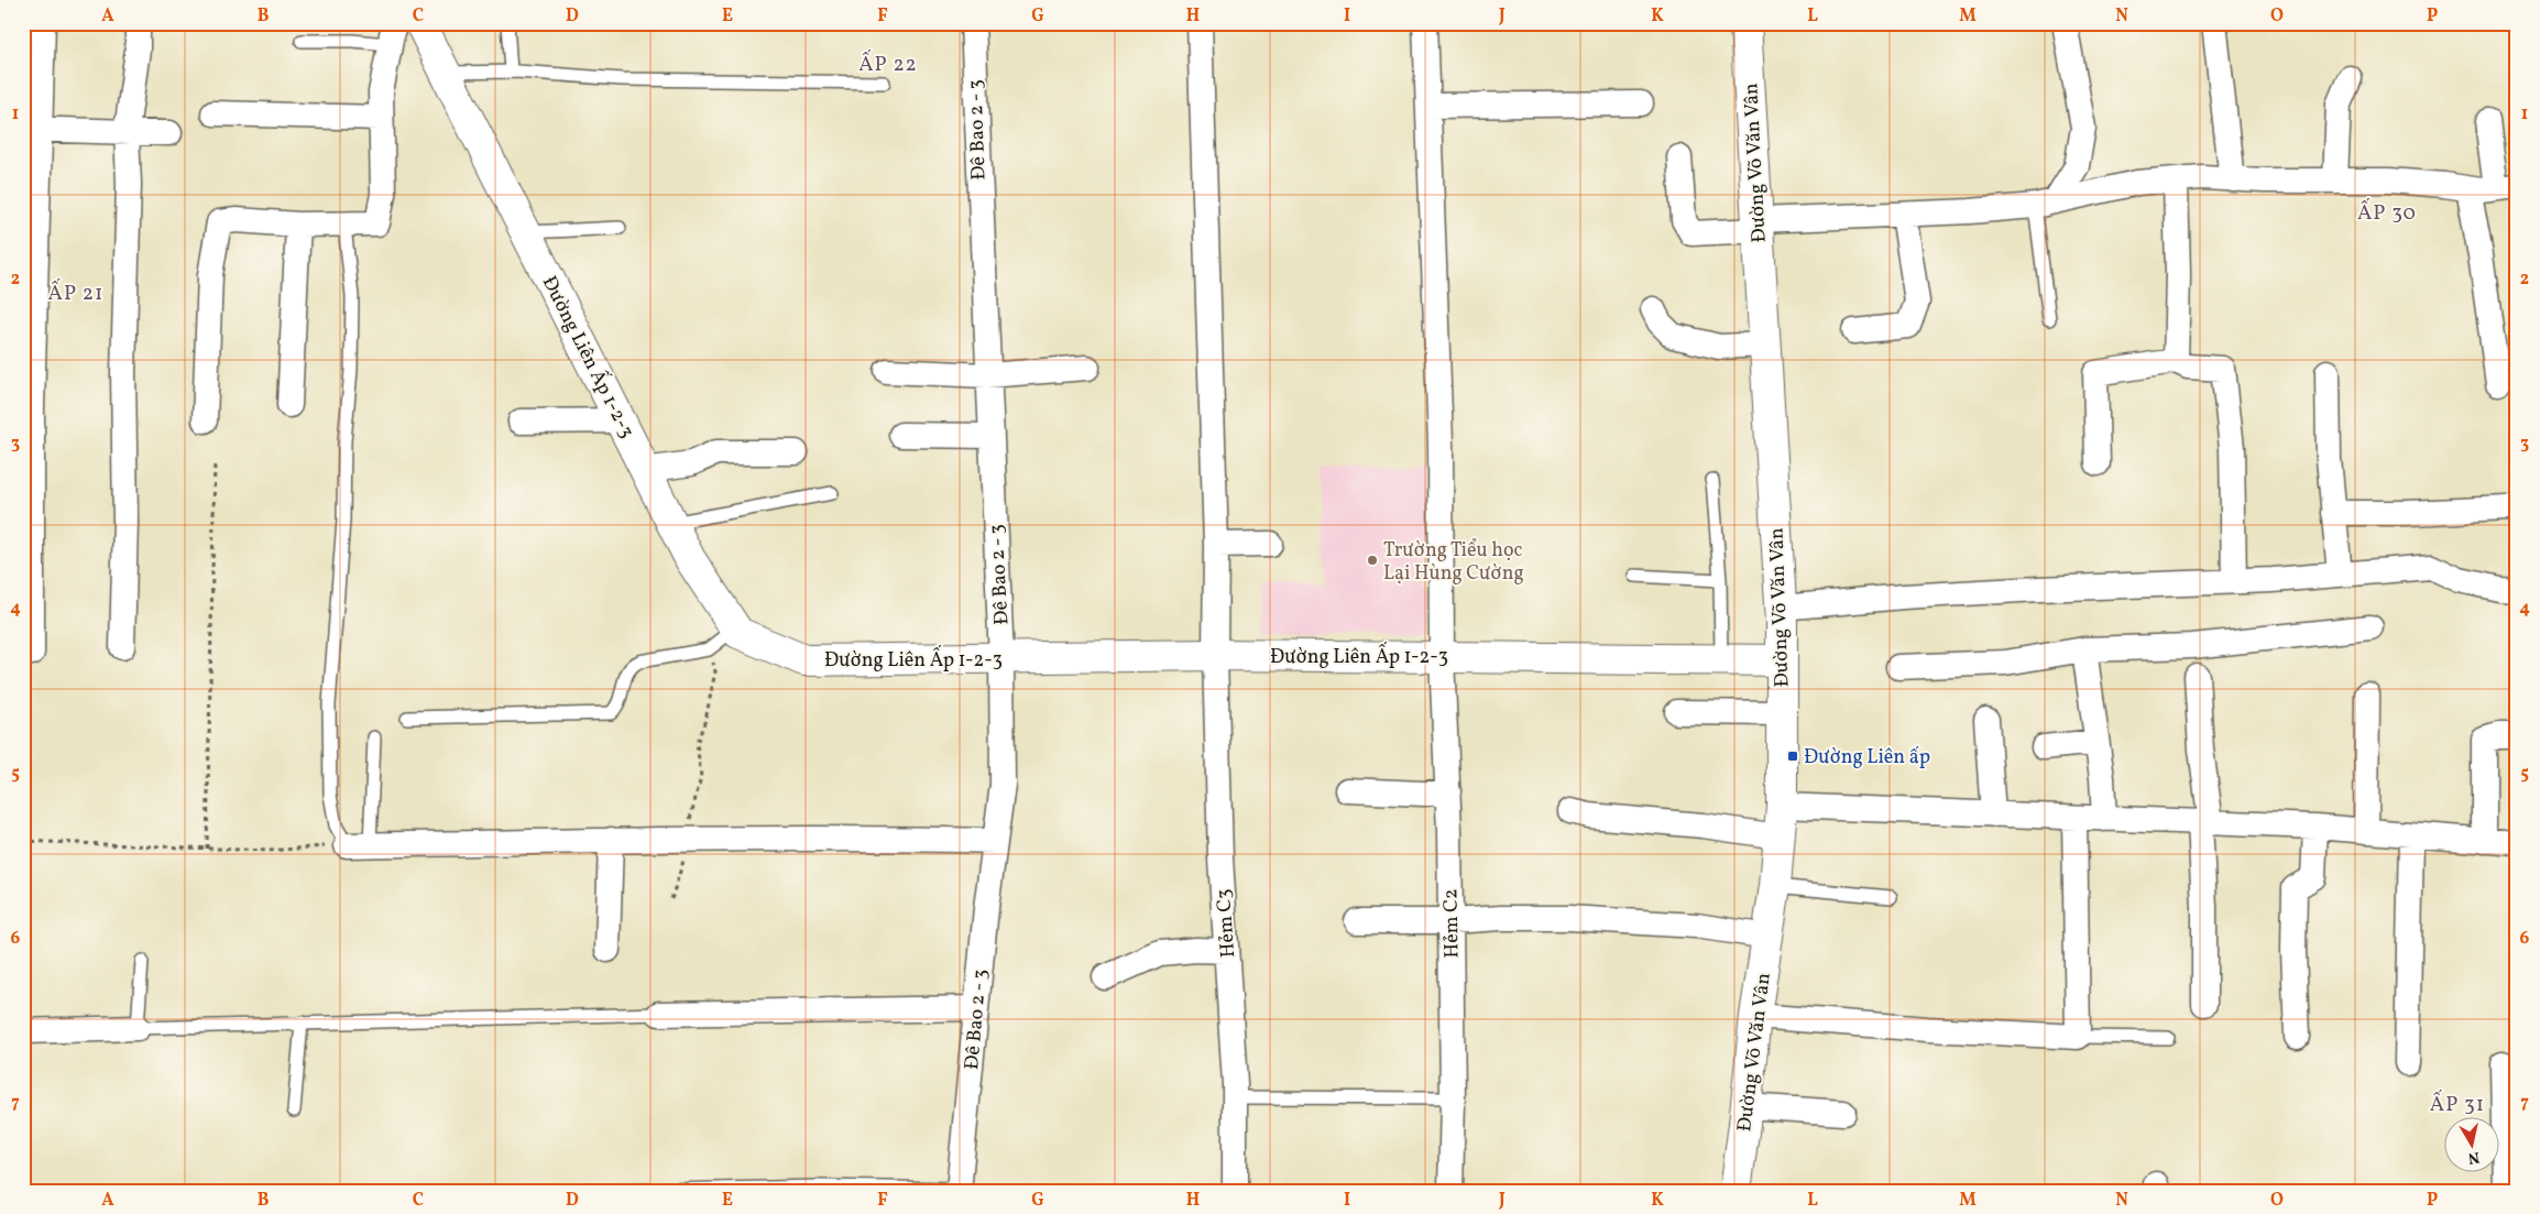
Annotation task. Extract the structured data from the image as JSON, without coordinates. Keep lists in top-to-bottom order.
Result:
{
  "streets": {
    "street": [
      "Đê Bao 2 - 3",
      "Đường Võ Văn Vân",
      "Đường Liên Ấp 1-2-3",
      "Hẻm C3",
      "Hẻm C2"
    ]
  },
  "crossings": [
    ["Đê Bao 2 - 3", "Đường Liên Ấp 1-2-3"],
    ["Đường Võ Văn Vân", "Đường Liên Ấp 1-2-3"],
    ["Đường Liên Ấp 1-2-3", "Hẻm C3"],
    ["Đường Liên Ấp 1-2-3", "Hẻm C2"]
  ],
  "districts": [
    "ẤP 22",
    "ẤP 30",
    "ẤP 21",
    "ẤP 31"
  ],
  "places": {
    "other": ["Trường Tiểu học Lại Hùng Cường"],
    "transit": ["Đường Liên ấp"]
  },
  "north": "bottom",
  "grid": {
    "columns": [
      "A",
      "B",
      "C",
      "D",
      "E",
      "F",
      "G",
      "H",
      "I",
      "J",
      "K",
      "L",
      "M",
      "N",
      "O",
      "P"
    ],
    "rows": [
      "1",
      "2",
      "3",
      "4",
      "5",
      "6",
      "7"
    ]
  }
}
